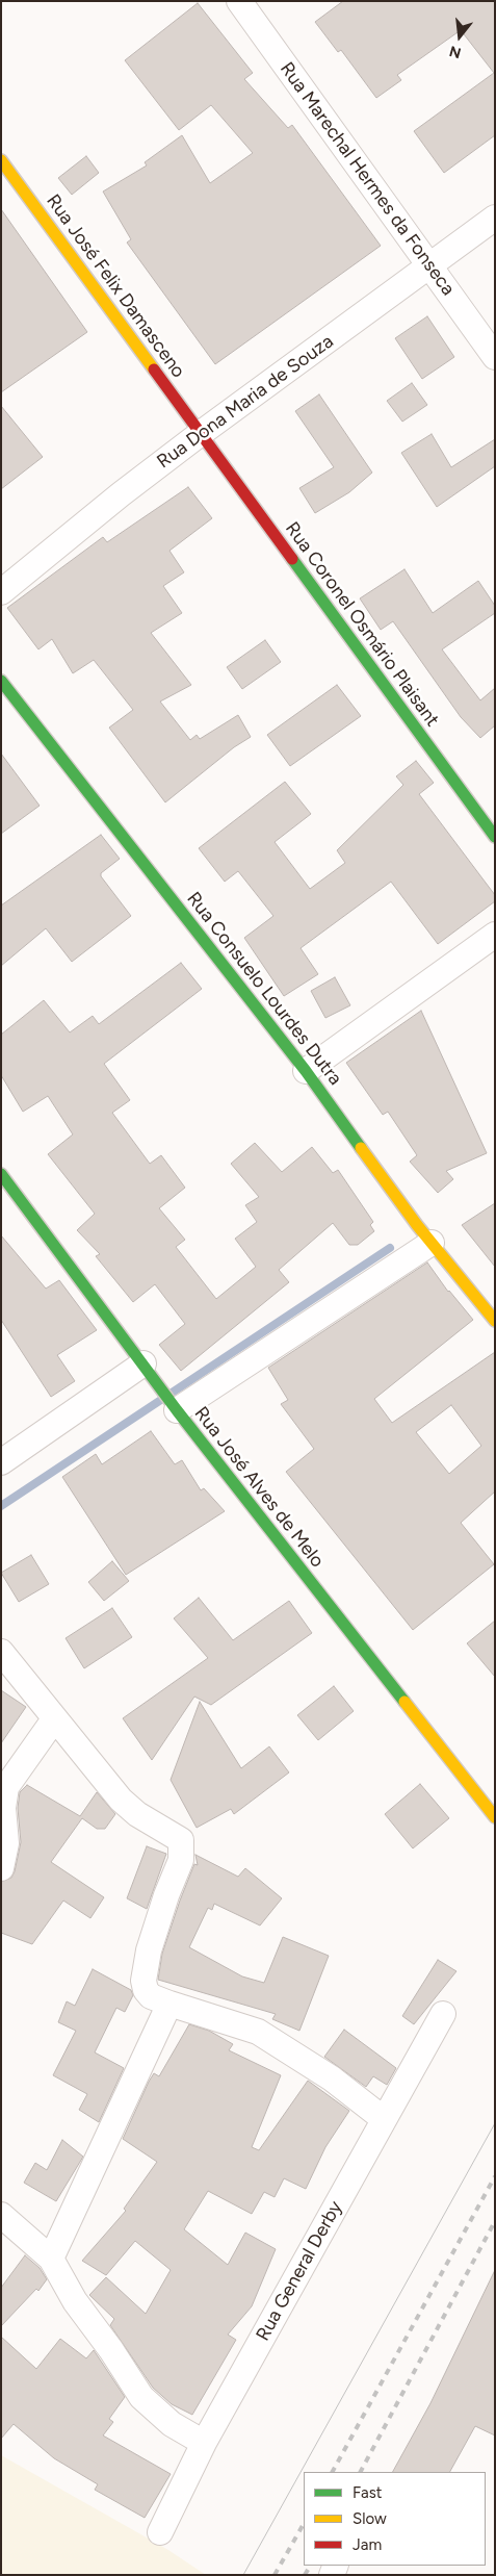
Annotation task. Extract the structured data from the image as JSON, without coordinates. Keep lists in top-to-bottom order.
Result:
{
  "streets": {
    "street": [
      "Rua Marechal Hermes da Fonseca",
      "Rua José Felix Damasceno",
      "Rua Dona Maria de Souza",
      "Rua Coronel Osmário Plaisant",
      "Rua Consuelo Lourdes Dutra",
      "Rua José Alves de Melo",
      "Rua General Derby"
    ]
  },
  "crossings": [
    ["Rua Marechal Hermes da Fonseca", "Rua Dona Maria de Souza"],
    ["Rua José Felix Damasceno", "Rua Dona Maria de Souza"],
    ["Rua José Felix Damasceno", "Rua Coronel Osmário Plaisant"],
    ["Rua Dona Maria de Souza", "Rua Coronel Osmário Plaisant"]
  ],
  "legend": ["Fast", "Slow", "Jam"],
  "north": "bottom"
}
